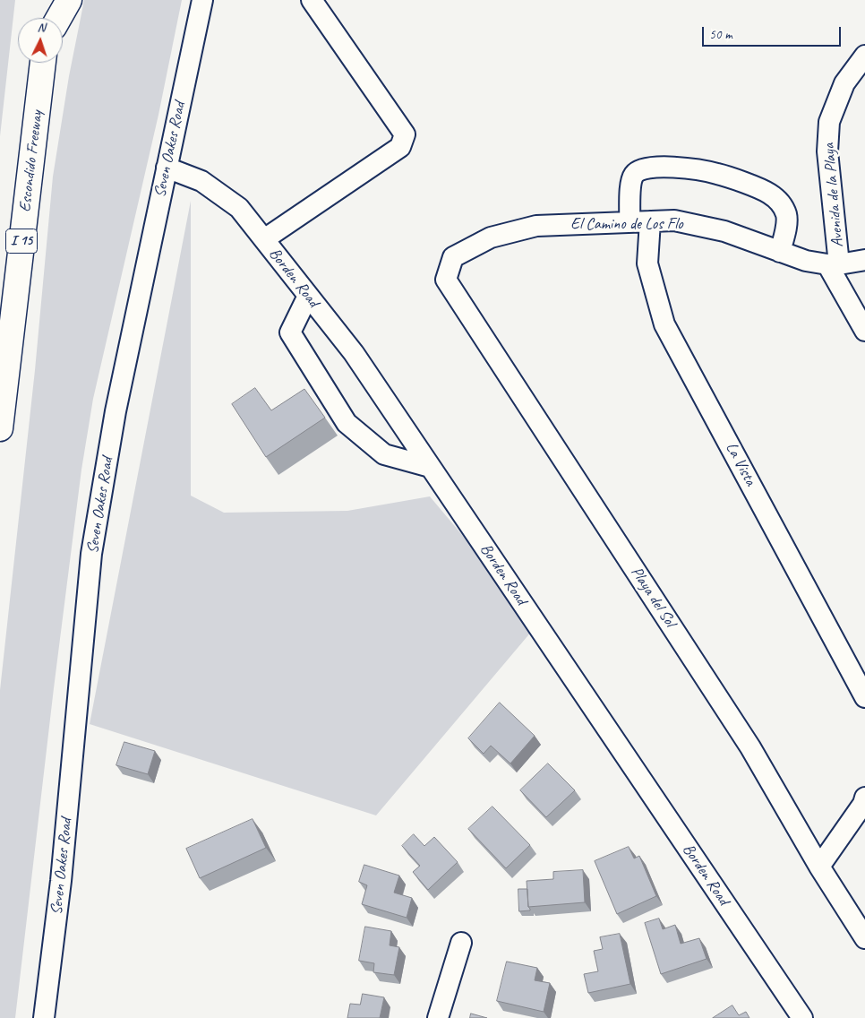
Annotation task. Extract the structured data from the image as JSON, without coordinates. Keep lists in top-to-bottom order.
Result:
{
  "streets": {
    "highway": ["Escondido Freeway", "I 15"],
    "street": [
      "Seven Oakes Road",
      "Avenida de la Playa",
      "El Camino de Los Flo",
      "Borden Road",
      "La Vista",
      "Playa del Sol"
    ]
  },
  "crossings": [
    ["Seven Oakes Road", "Borden Road"],
    ["Avenida de la Playa", "El Camino de Los Flo"],
    ["El Camino de Los Flo", "La Vista"],
    ["El Camino de Los Flo", "Playa del Sol"]
  ],
  "scale_bar": "50 m",
  "north": "top"
}
